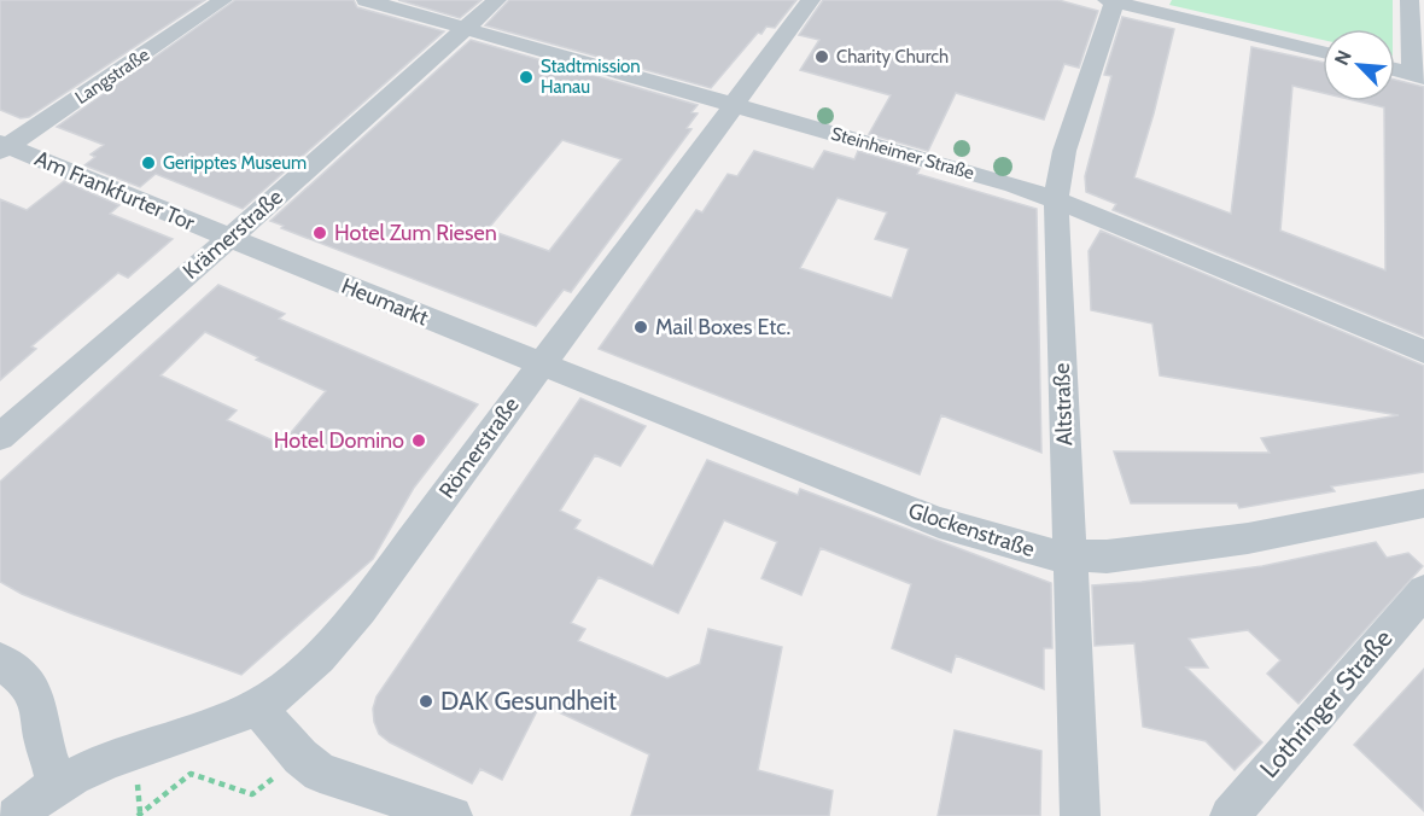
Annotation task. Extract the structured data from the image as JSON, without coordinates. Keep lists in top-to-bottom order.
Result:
{
  "streets": {
    "street": [
      "Langstraße",
      "Steinheimer Straße",
      "Am Frankfurter Tor",
      "Krämerstraße",
      "Heumarkt",
      "Altstraße",
      "Römerstraße",
      "Glockenstraße",
      "Lothringer Straße"
    ]
  },
  "crossings": [
    ["Langstraße", "Am Frankfurter Tor"],
    ["Steinheimer Straße", "Krämerstraße"],
    ["Steinheimer Straße", "Altstraße"],
    ["Steinheimer Straße", "Römerstraße"],
    ["Am Frankfurter Tor", "Krämerstraße"],
    ["Am Frankfurter Tor", "Heumarkt"],
    ["Krämerstraße", "Heumarkt"],
    ["Heumarkt", "Römerstraße"],
    ["Heumarkt", "Glockenstraße"],
    ["Altstraße", "Glockenstraße"],
    ["Römerstraße", "Glockenstraße"]
  ],
  "places": [
    "Charity Church",
    "Stadtmission Hanau",
    "Geripptes Museum",
    "Hotel Zum Riesen",
    "Mail Boxes Etc.",
    "Hotel Domino",
    "DAK Gesundheit"
  ],
  "north": "top left"
}
